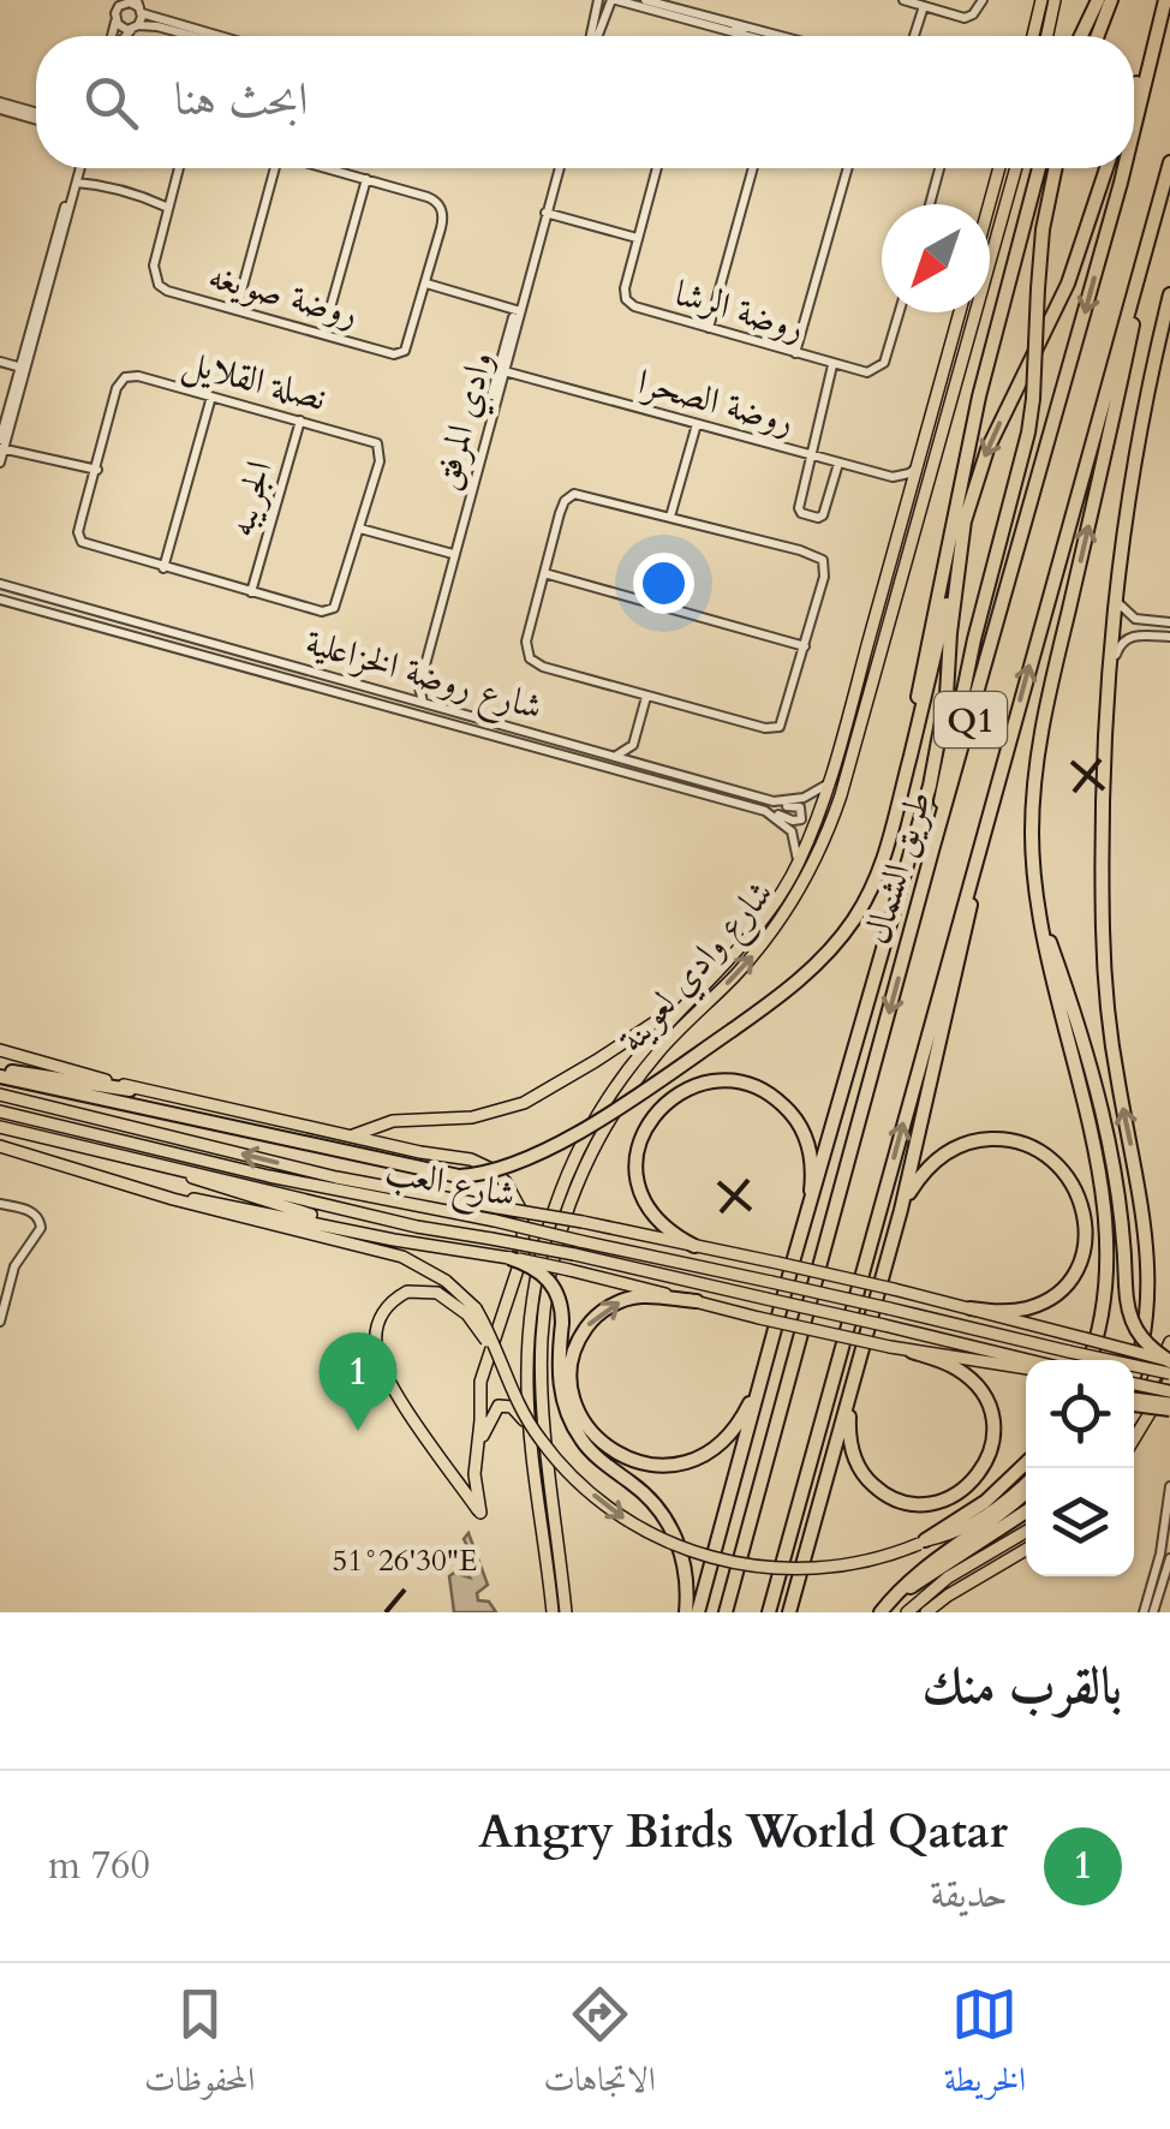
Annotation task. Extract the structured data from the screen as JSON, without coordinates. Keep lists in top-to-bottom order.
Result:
{
  "streets": {
    "highway": ["Q1", "طريق الشمال"],
    "main road": ["شارع وادي لعوينة", "شارع العب"],
    "street": [
      "روضة صويغه",
      "روضة الرشا",
      "نصلة القلايل",
      "روضة الصحرا",
      "وادي المرفق",
      "الجريبه",
      "شارع روضة الخزاعلية"
    ]
  },
  "crossings": [
    ["روضة الرشا", "روضة الصحرا"],
    ["نصلة القلايل", "الجريبه"],
    ["روضة الصحرا", "وادي المرفق"],
    ["روضة الصحرا", "شارع وادي لعوينة"],
    ["وادي المرفق", "شارع روضة الخزاعلية"],
    ["شارع روضة الخزاعلية", "شارع وادي لعوينة"]
  ],
  "north": "bottom left",
  "page": {
    "search": "ابحث هنا",
    "pins": "1",
    "heading": "بالقرب منك",
    "list": [
      {
        "mark": "1",
        "name": "Angry Birds World Qatar",
        "note": "حديقة",
        "value": "760 m"
      }
    ],
    "nav": ["الخريطة", "الاتجاهات", "المحفوظات"]
  },
  "coordinates": ["51°26'30\"E"]
}
